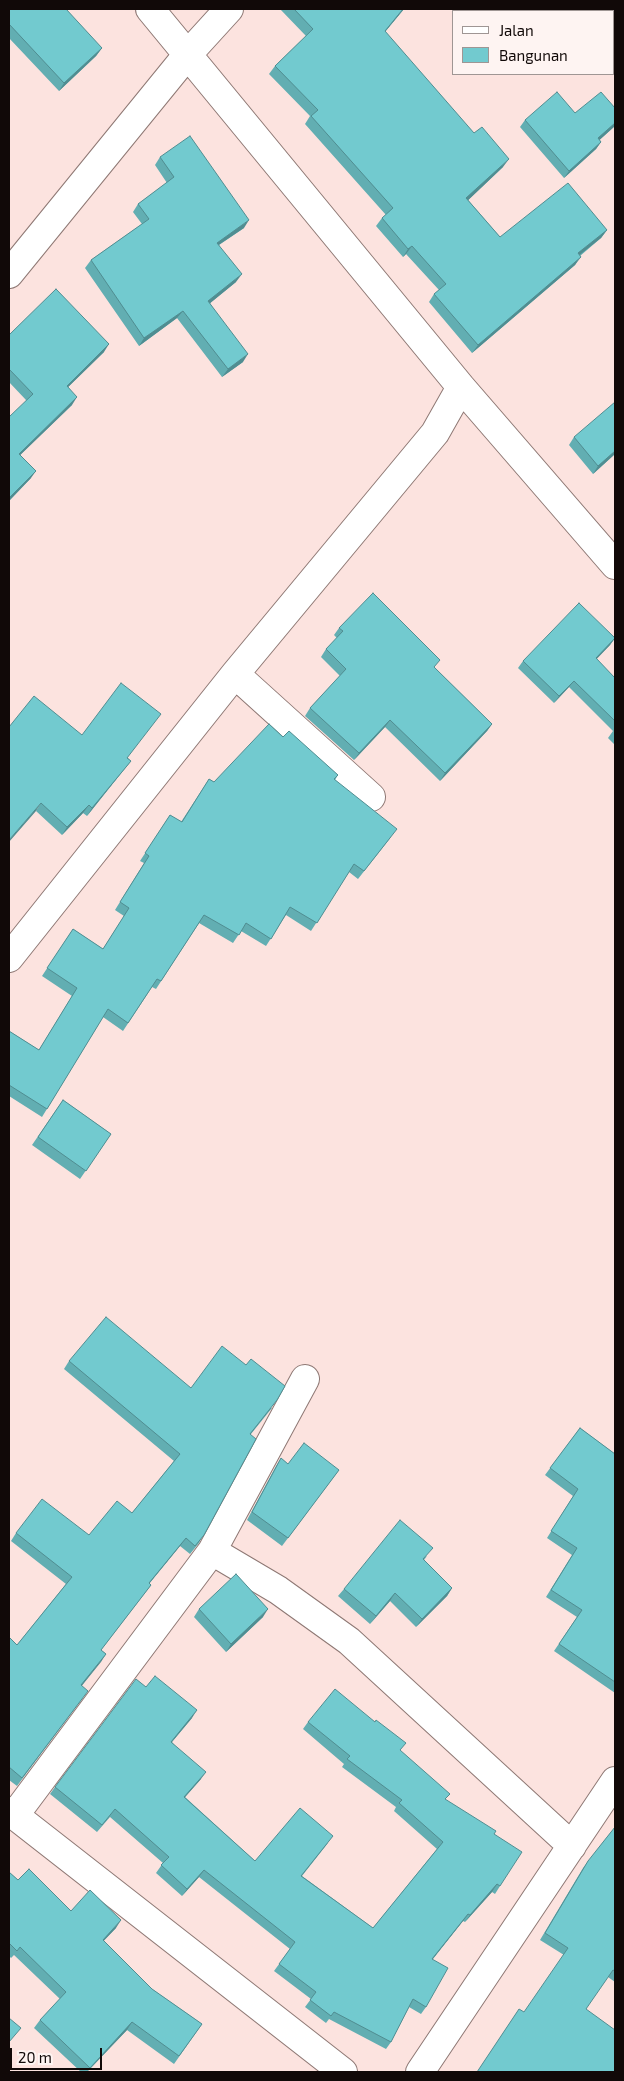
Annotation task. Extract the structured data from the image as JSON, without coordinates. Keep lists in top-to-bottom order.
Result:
{
  "legend": ["Jalan", "Bangunan"],
  "scale_bar": "20 m"
}
